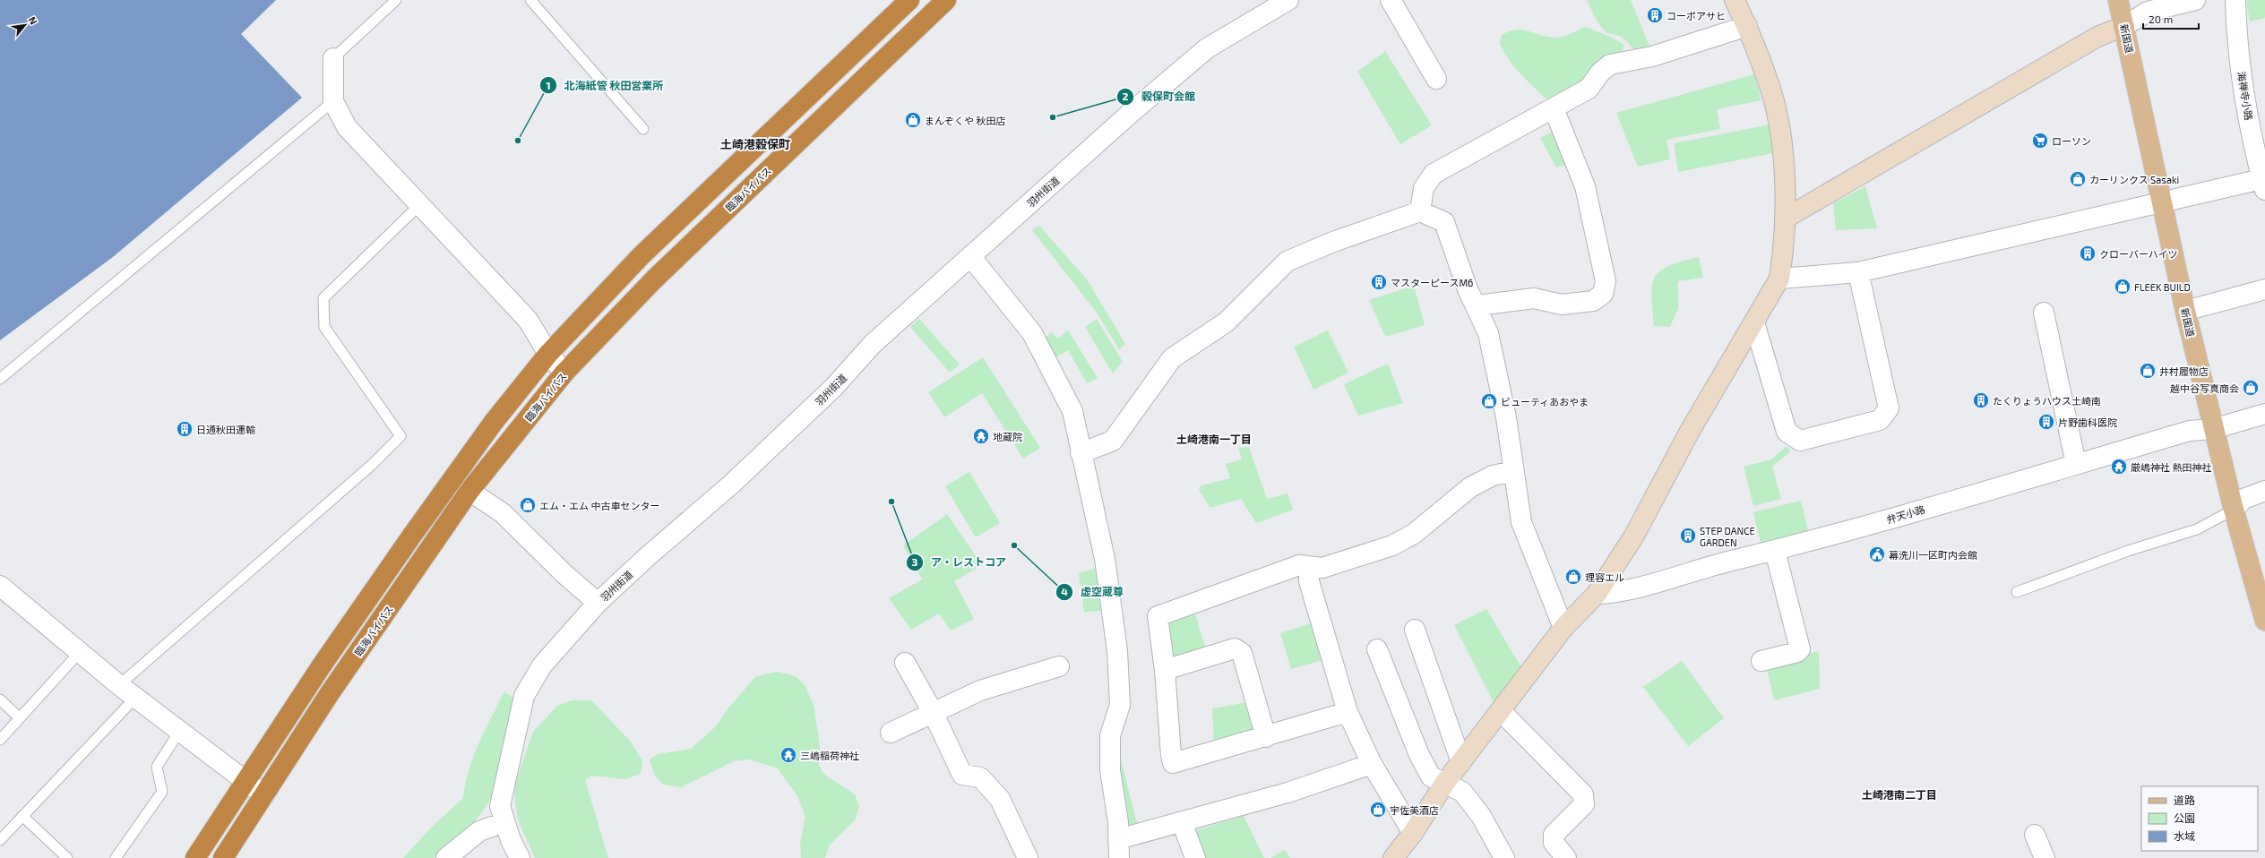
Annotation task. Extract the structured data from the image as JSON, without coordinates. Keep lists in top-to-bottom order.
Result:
{
  "streets": {
    "highway": ["臨海バイパス"],
    "main road": ["新国道"],
    "street": ["海禅寺小路", "羽州街道", "弁天小路"]
  },
  "crossings": [
    ["新国道", "弁天小路"]
  ],
  "districts": ["土崎港穀保町", "土崎港南一丁目", "土崎港南二丁目"],
  "places": {
    "building": [
      "コーポアサヒ",
      "クローバーハイツ",
      "マスターピースM6",
      "たくりょうハウス土崎南",
      "片野歯科医院",
      "日通秋田運輸",
      "STEP DANCE GARDEN"
    ],
    "other": [
      "穀保町会館",
      "北海紙管 秋田営業所",
      "ア・レストコア",
      "虚空蔵尊"
    ],
    "shop": [
      "まんぞくや 秋田店",
      "カーリンクス Sasaki",
      "FLEEK BUILD",
      "井村履物店",
      "越中谷写真商会",
      "ビューティあおやま",
      "エム・エム 中古車センター",
      "理容エル",
      "宇佐美酒店"
    ],
    "supermarket": ["ローソン"],
    "temple": ["地蔵院", "厳嶋神社 熱田神社", "三嶋稲荷神社"],
    "public building": ["幕洗川一区町内会館"]
  },
  "legend": ["道路", "公園", "水域"],
  "scale_bar": "20 m",
  "north": "top right"
}
